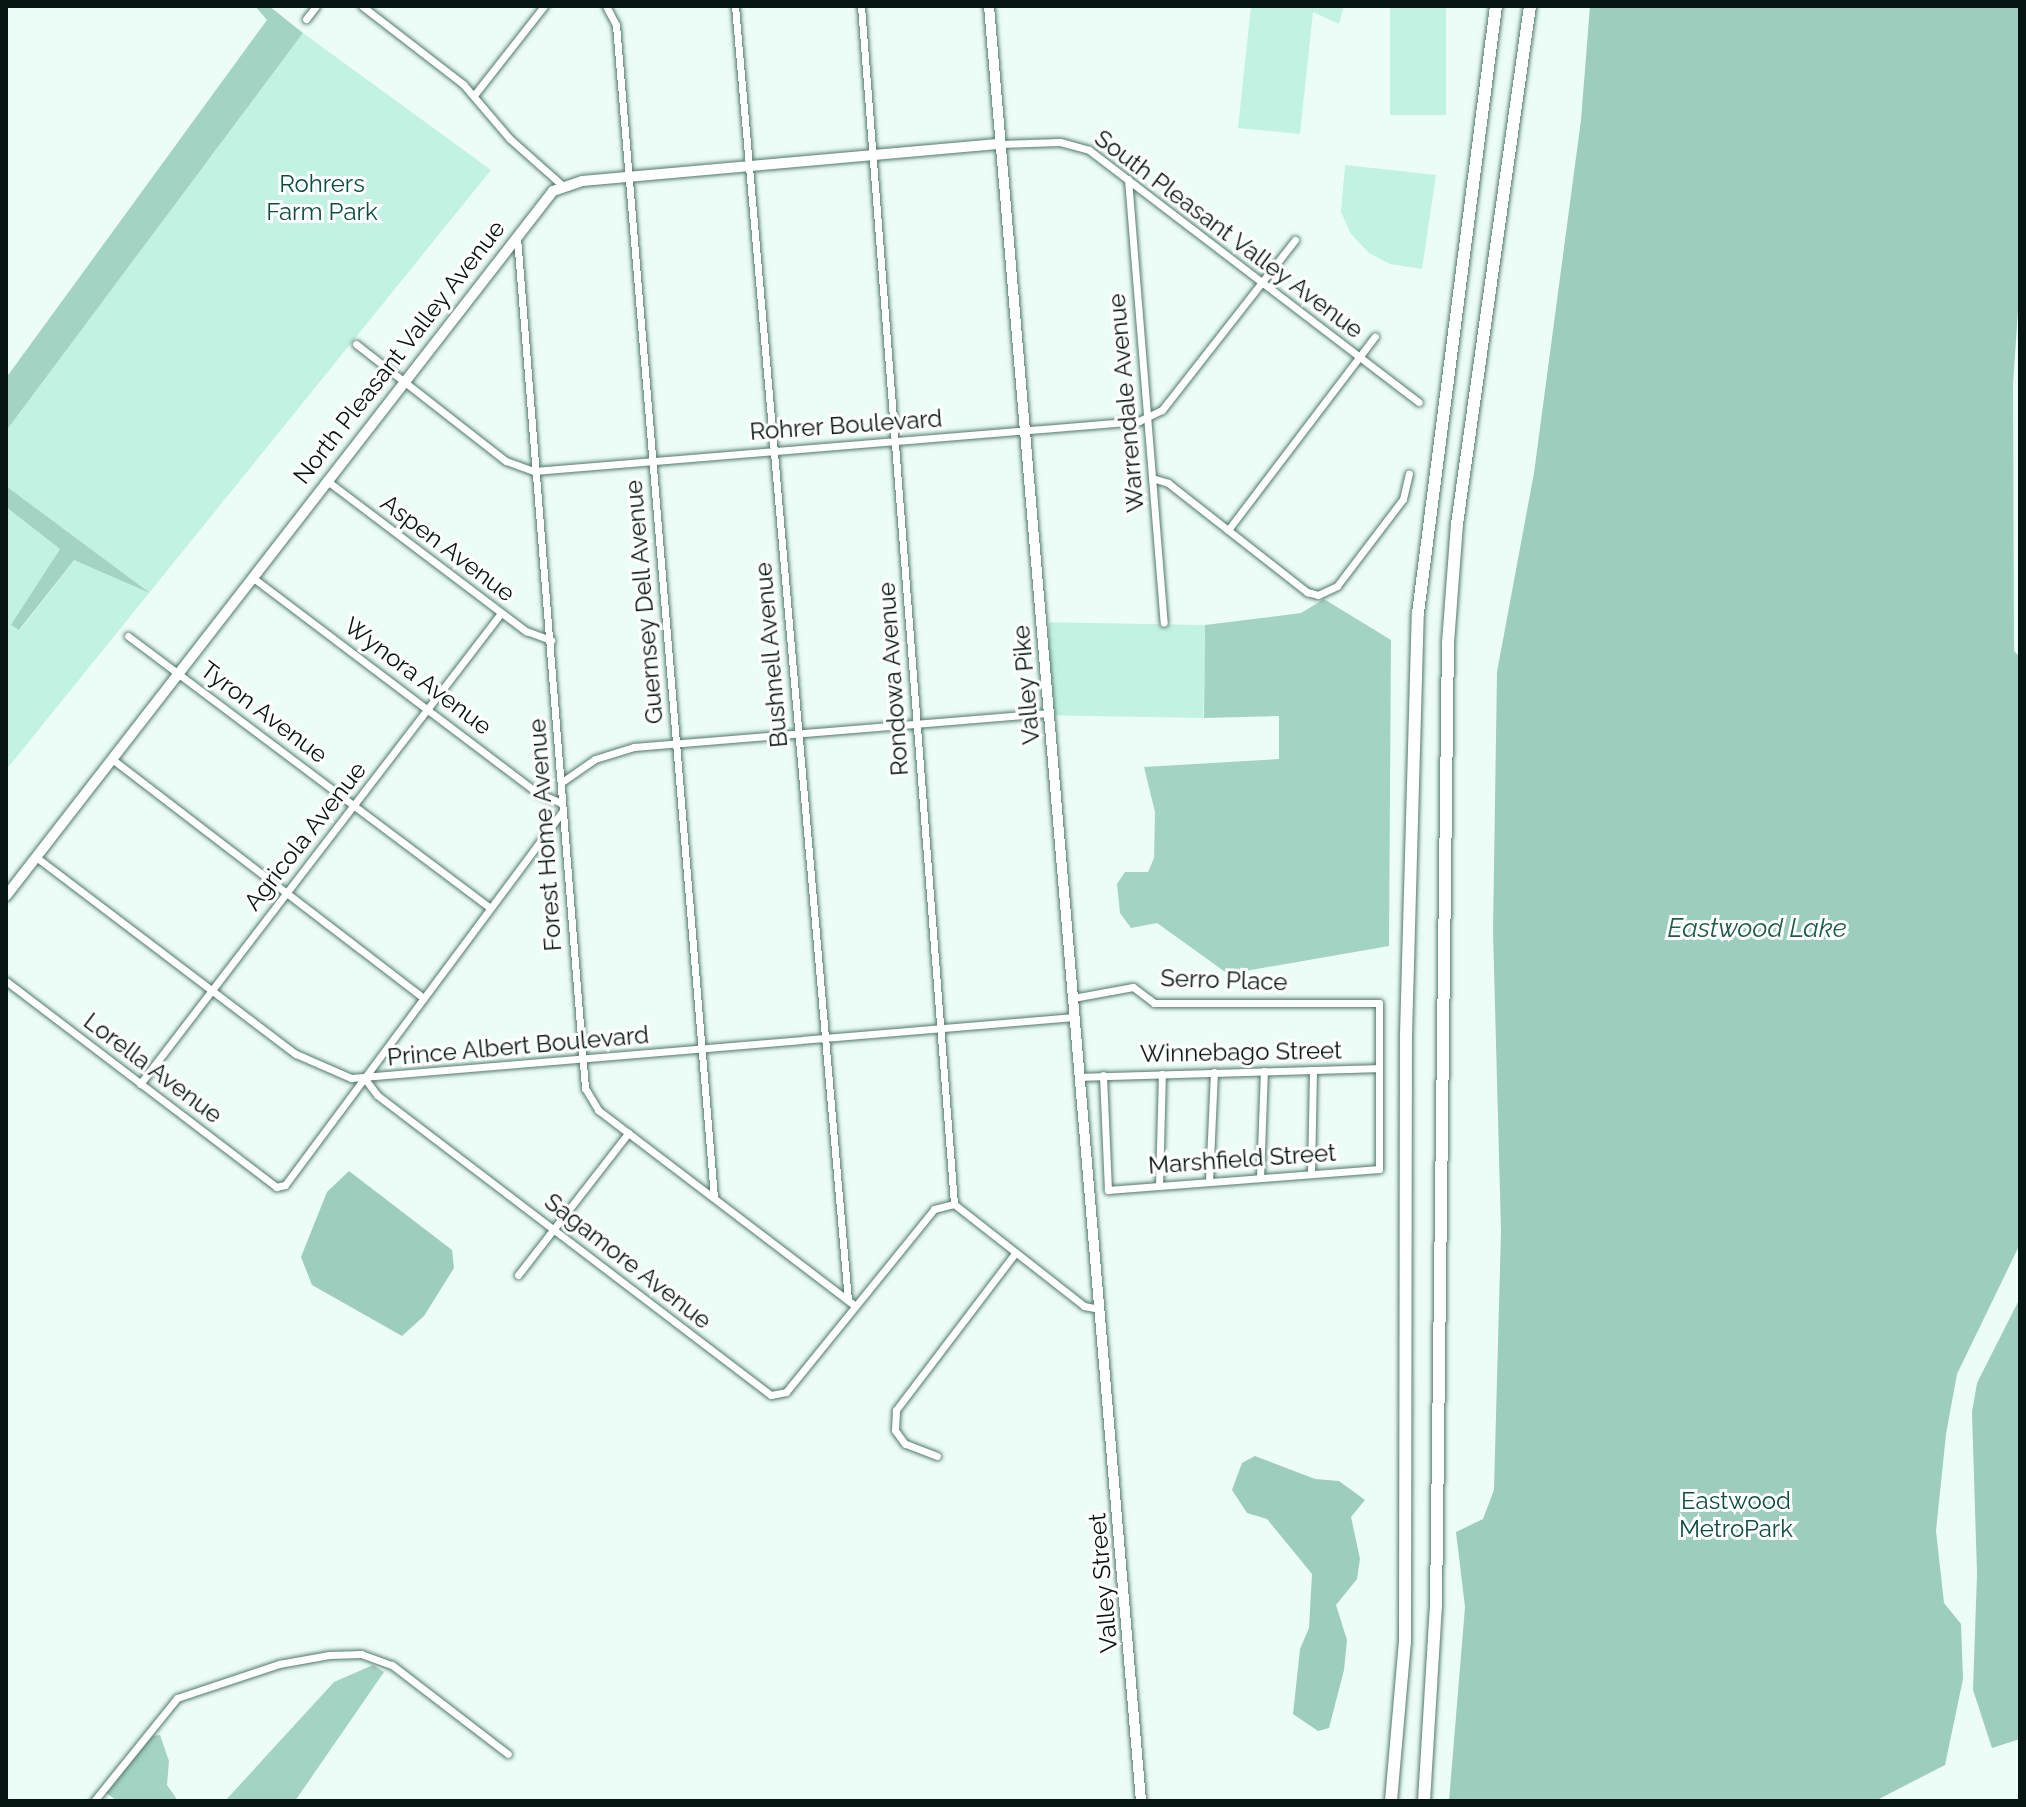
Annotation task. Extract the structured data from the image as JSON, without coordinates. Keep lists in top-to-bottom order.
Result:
{
  "streets": {
    "street": [
      "South Pleasant Valley Avenue",
      "North Pleasant Valley Avenue",
      "Warrendale Avenue",
      "Rohrer Boulevard",
      "Aspen Avenue",
      "Guernsey Dell Avenue",
      "Bushnell Avenue",
      "Wynora Avenue",
      "Rondowa Avenue",
      "Valley Pike",
      "Tyron Avenue",
      "Forest Home Avenue",
      "Agricola Avenue",
      "Serro Place",
      "Prince Albert Boulevard",
      "Winnebago Street",
      "Lorella Avenue",
      "Marshfield Street",
      "Sagamore Avenue",
      "Valley Street"
    ]
  },
  "crossings": [
    ["South Pleasant Valley Avenue", "Warrendale Avenue"],
    ["South Pleasant Valley Avenue", "Valley Pike"],
    ["North Pleasant Valley Avenue", "Rohrer Boulevard"],
    ["North Pleasant Valley Avenue", "Aspen Avenue"],
    ["North Pleasant Valley Avenue", "Wynora Avenue"],
    ["North Pleasant Valley Avenue", "Tyron Avenue"],
    ["North Pleasant Valley Avenue", "Forest Home Avenue"],
    ["North Pleasant Valley Avenue", "Prince Albert Boulevard"],
    ["Warrendale Avenue", "Rohrer Boulevard"],
    ["Rohrer Boulevard", "Guernsey Dell Avenue"],
    ["Rohrer Boulevard", "Bushnell Avenue"],
    ["Rohrer Boulevard", "Rondowa Avenue"],
    ["Rohrer Boulevard", "Valley Pike"],
    ["Rohrer Boulevard", "Forest Home Avenue"],
    ["Aspen Avenue", "Forest Home Avenue"],
    ["Aspen Avenue", "Agricola Avenue"],
    ["Guernsey Dell Avenue", "Forest Home Avenue"],
    ["Guernsey Dell Avenue", "Prince Albert Boulevard"],
    ["Bushnell Avenue", "Forest Home Avenue"],
    ["Bushnell Avenue", "Prince Albert Boulevard"],
    ["Bushnell Avenue", "Sagamore Avenue"],
    ["Wynora Avenue", "Forest Home Avenue"],
    ["Wynora Avenue", "Agricola Avenue"],
    ["Rondowa Avenue", "Prince Albert Boulevard"],
    ["Valley Pike", "Serro Place"],
    ["Valley Pike", "Prince Albert Boulevard"],
    ["Valley Pike", "Winnebago Street"],
    ["Valley Pike", "Valley Street"],
    ["Tyron Avenue", "Agricola Avenue"],
    ["Forest Home Avenue", "Prince Albert Boulevard"],
    ["Forest Home Avenue", "Sagamore Avenue"],
    ["Agricola Avenue", "Prince Albert Boulevard"],
    ["Agricola Avenue", "Lorella Avenue"],
    ["Serro Place", "Winnebago Street"],
    ["Serro Place", "Marshfield Street"],
    ["Prince Albert Boulevard", "Lorella Avenue"],
    ["Prince Albert Boulevard", "Sagamore Avenue"],
    ["Winnebago Street", "Marshfield Street"],
    ["Lorella Avenue", "Sagamore Avenue"]
  ],
  "water": ["Eastwood Lake"],
  "parks": ["Rohrers Farm Park", "Eastwood MetroPark"]
}
